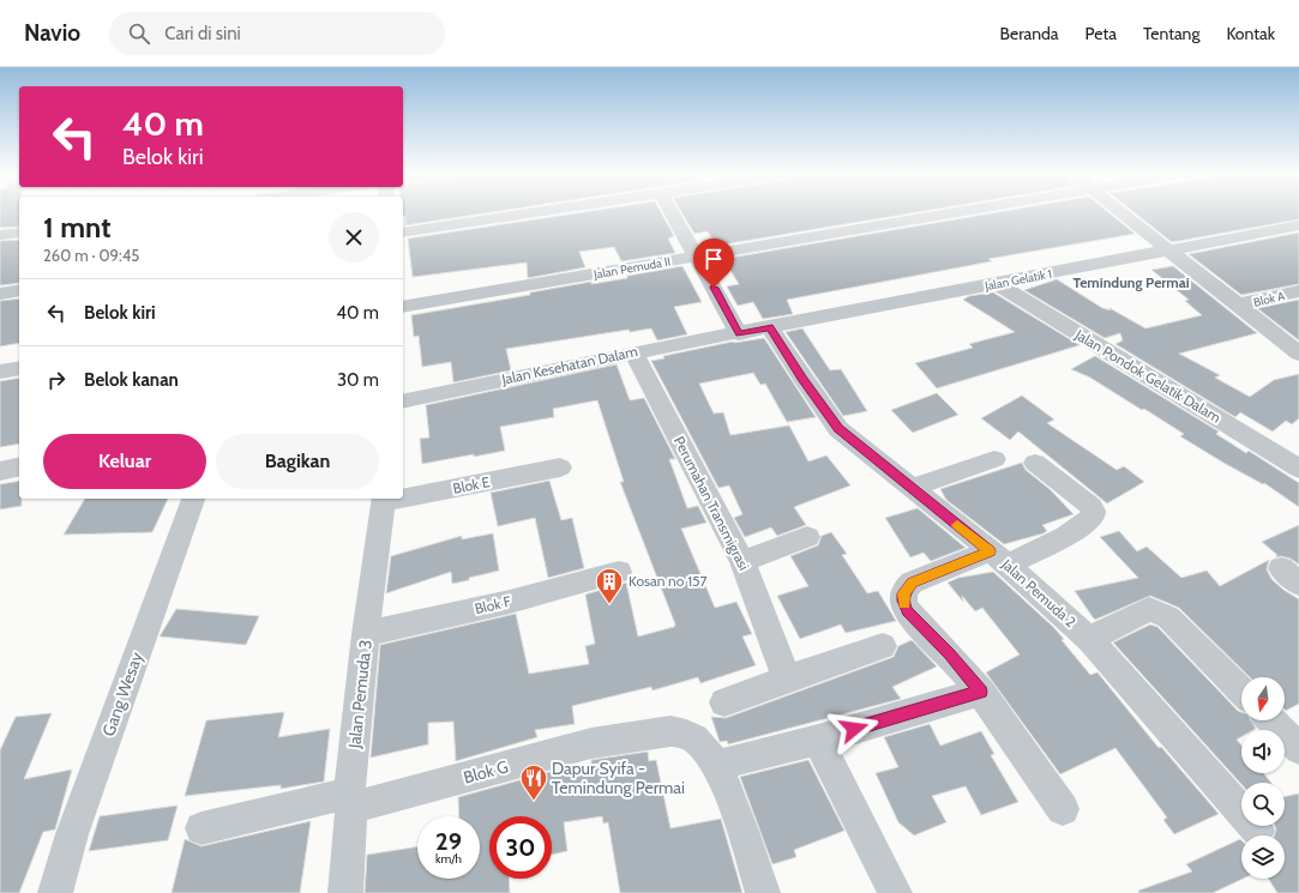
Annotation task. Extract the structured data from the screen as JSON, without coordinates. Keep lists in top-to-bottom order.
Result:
{
  "streets": {
    "street": [
      "Jalan Pemuda II",
      "Jalan Gelatik 1",
      "Blok A",
      "Jalan Kesehatan Dalam",
      "Jalan Pondok Gelatik Dalam",
      "Blok E",
      "Perumahan Transmigrasi",
      "Jalan Pemuda 2",
      "Blok F",
      "Gang Wesay",
      "Jalan Pemuda 3",
      "Blok G"
    ]
  },
  "crossings": [
    ["Jalan Gelatik 1", "Jalan Kesehatan Dalam"],
    ["Jalan Gelatik 1", "Jalan Pondok Gelatik Dalam"],
    ["Jalan Gelatik 1", "Jalan Pemuda 2"],
    ["Jalan Kesehatan Dalam", "Perumahan Transmigrasi"],
    ["Blok F", "Jalan Pemuda 3"],
    ["Jalan Pemuda 3", "Blok G"]
  ],
  "districts": ["Temindung Permai"],
  "places": {
    "building": ["Kosan no 157"],
    "restaurant": ["Dapur Syifa - Temindung Permai"]
  },
  "north": "bottom",
  "page": {
    "header": "Navio",
    "search": "Cari di sini",
    "nav": [
      "Beranda",
      "Peta",
      "Tentang",
      "Kontak"
    ],
    "turn": ["40 m", "Belok kiri"],
    "heading": ["1 mnt", "260 m · 09:45"],
    "list": [
      {
        "name": "Belok kiri",
        "value": "40 m"
      },
      {
        "name": "Belok kanan",
        "value": "30 m"
      }
    ],
    "buttons": ["Keluar", "Bagikan"],
    "speed": "29 km/h",
    "limit": "30"
  }
}
